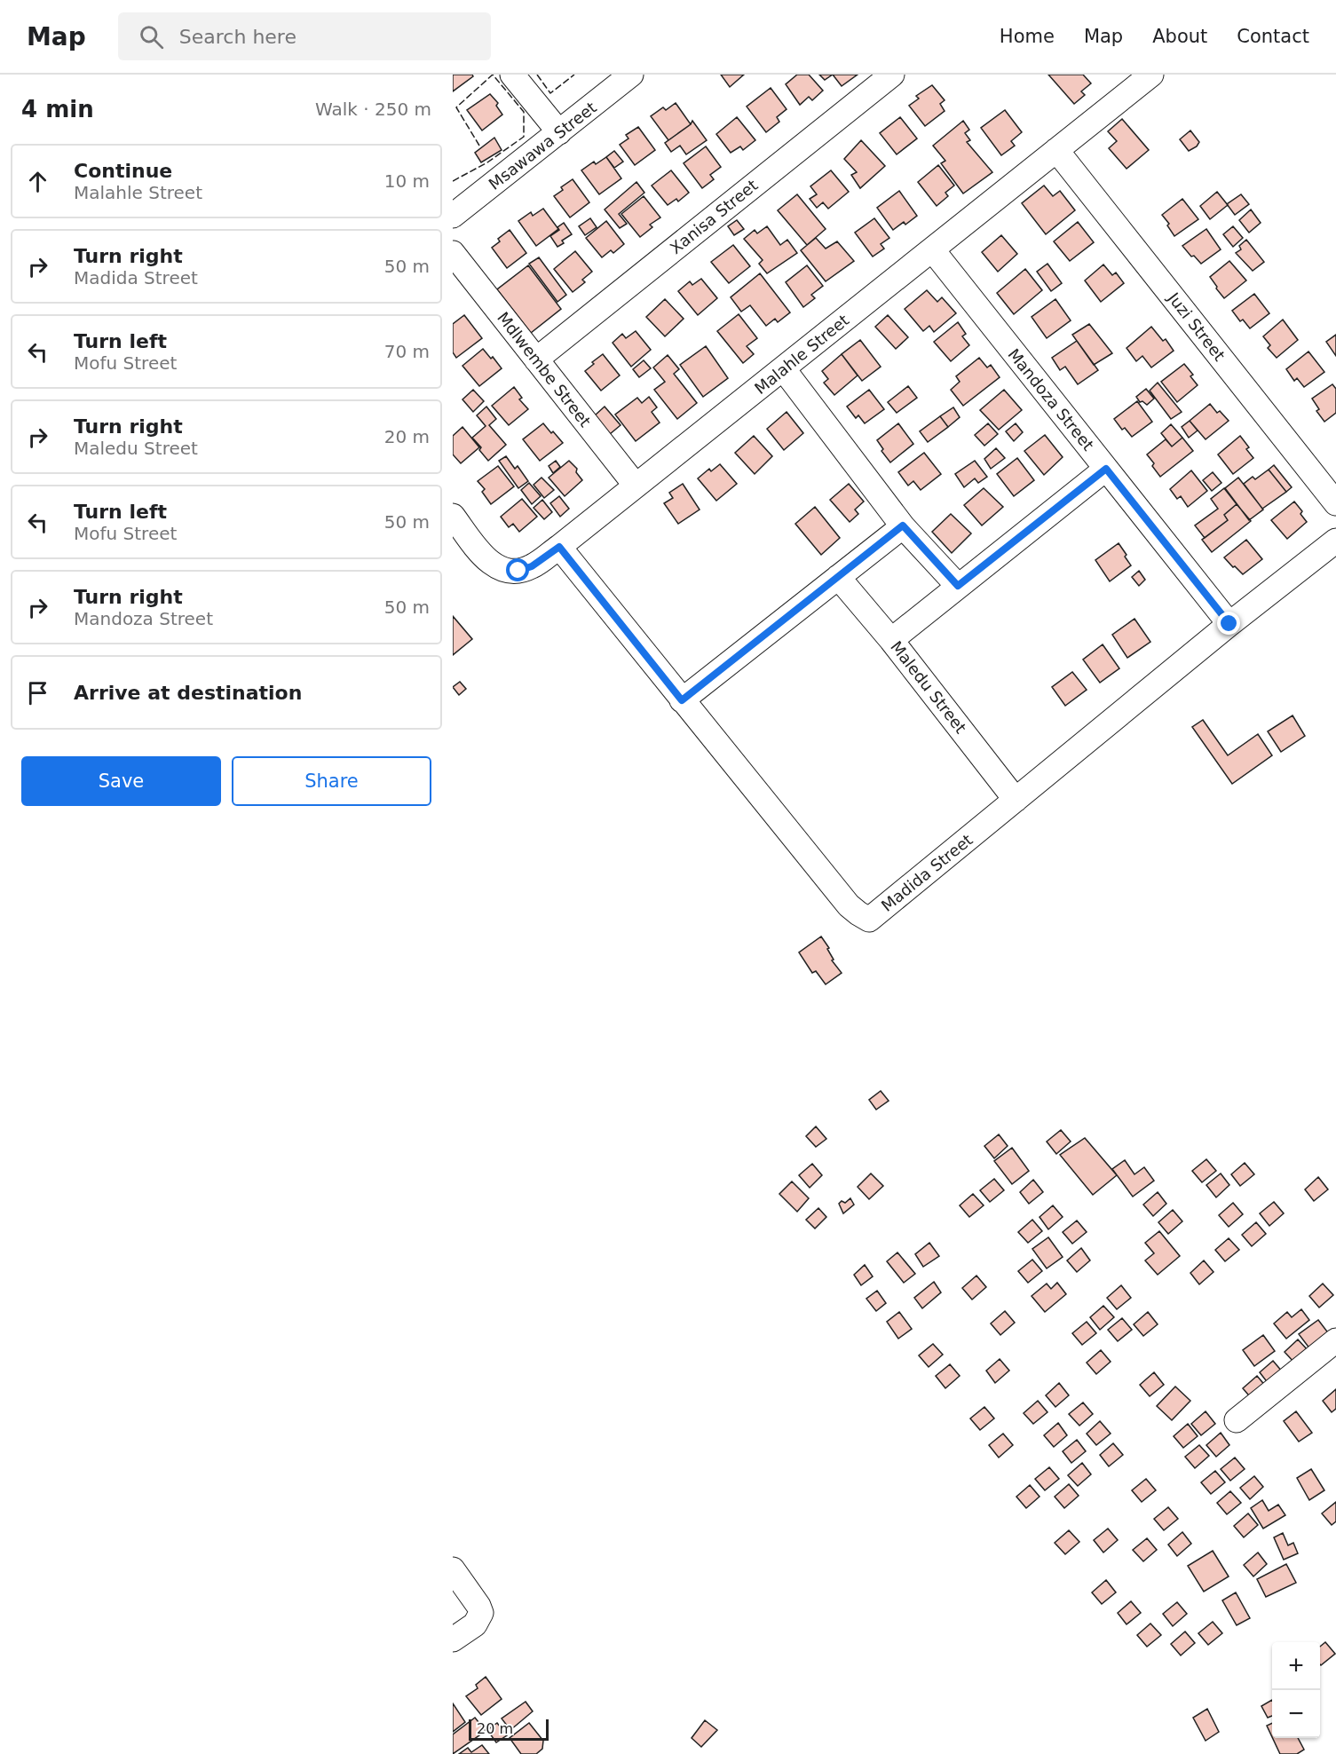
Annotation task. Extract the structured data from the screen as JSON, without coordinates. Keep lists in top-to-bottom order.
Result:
{
  "streets": {
    "street": [
      "Msawawa Street",
      "Xanisa Street",
      "Juzi Street",
      "Malahle Street",
      "Mdlwembe Street",
      "Mandoza Street",
      "Maledu Street",
      "Madida Street"
    ]
  },
  "crossings": [
    ["Xanisa Street", "Mdlwembe Street"],
    ["Juzi Street", "Malahle Street"],
    ["Malahle Street", "Mdlwembe Street"],
    ["Malahle Street", "Mandoza Street"],
    ["Malahle Street", "Madida Street"],
    ["Mandoza Street", "Madida Street"],
    ["Maledu Street", "Madida Street"]
  ],
  "scale_bar": "20 m",
  "page": {
    "header": "Map",
    "search": "Search here",
    "nav": [
      "Home",
      "Map",
      "About",
      "Contact"
    ],
    "heading": ["4 min", "Walk · 250 m"],
    "list": [
      ["Continue", "Malahle Street", "10 m"],
      ["Turn right", "Madida Street", "50 m"],
      ["Turn left", "Mofu Street", "70 m"],
      ["Turn right", "Maledu Street", "20 m"],
      ["Turn left", "Mofu Street", "50 m"],
      ["Turn right", "Mandoza Street", "50 m"],
      "Arrive at destination"
    ],
    "buttons": ["Save", "Share"],
    "map_buttons": ["+", "−"],
    "scale": "20 m"
  }
}
